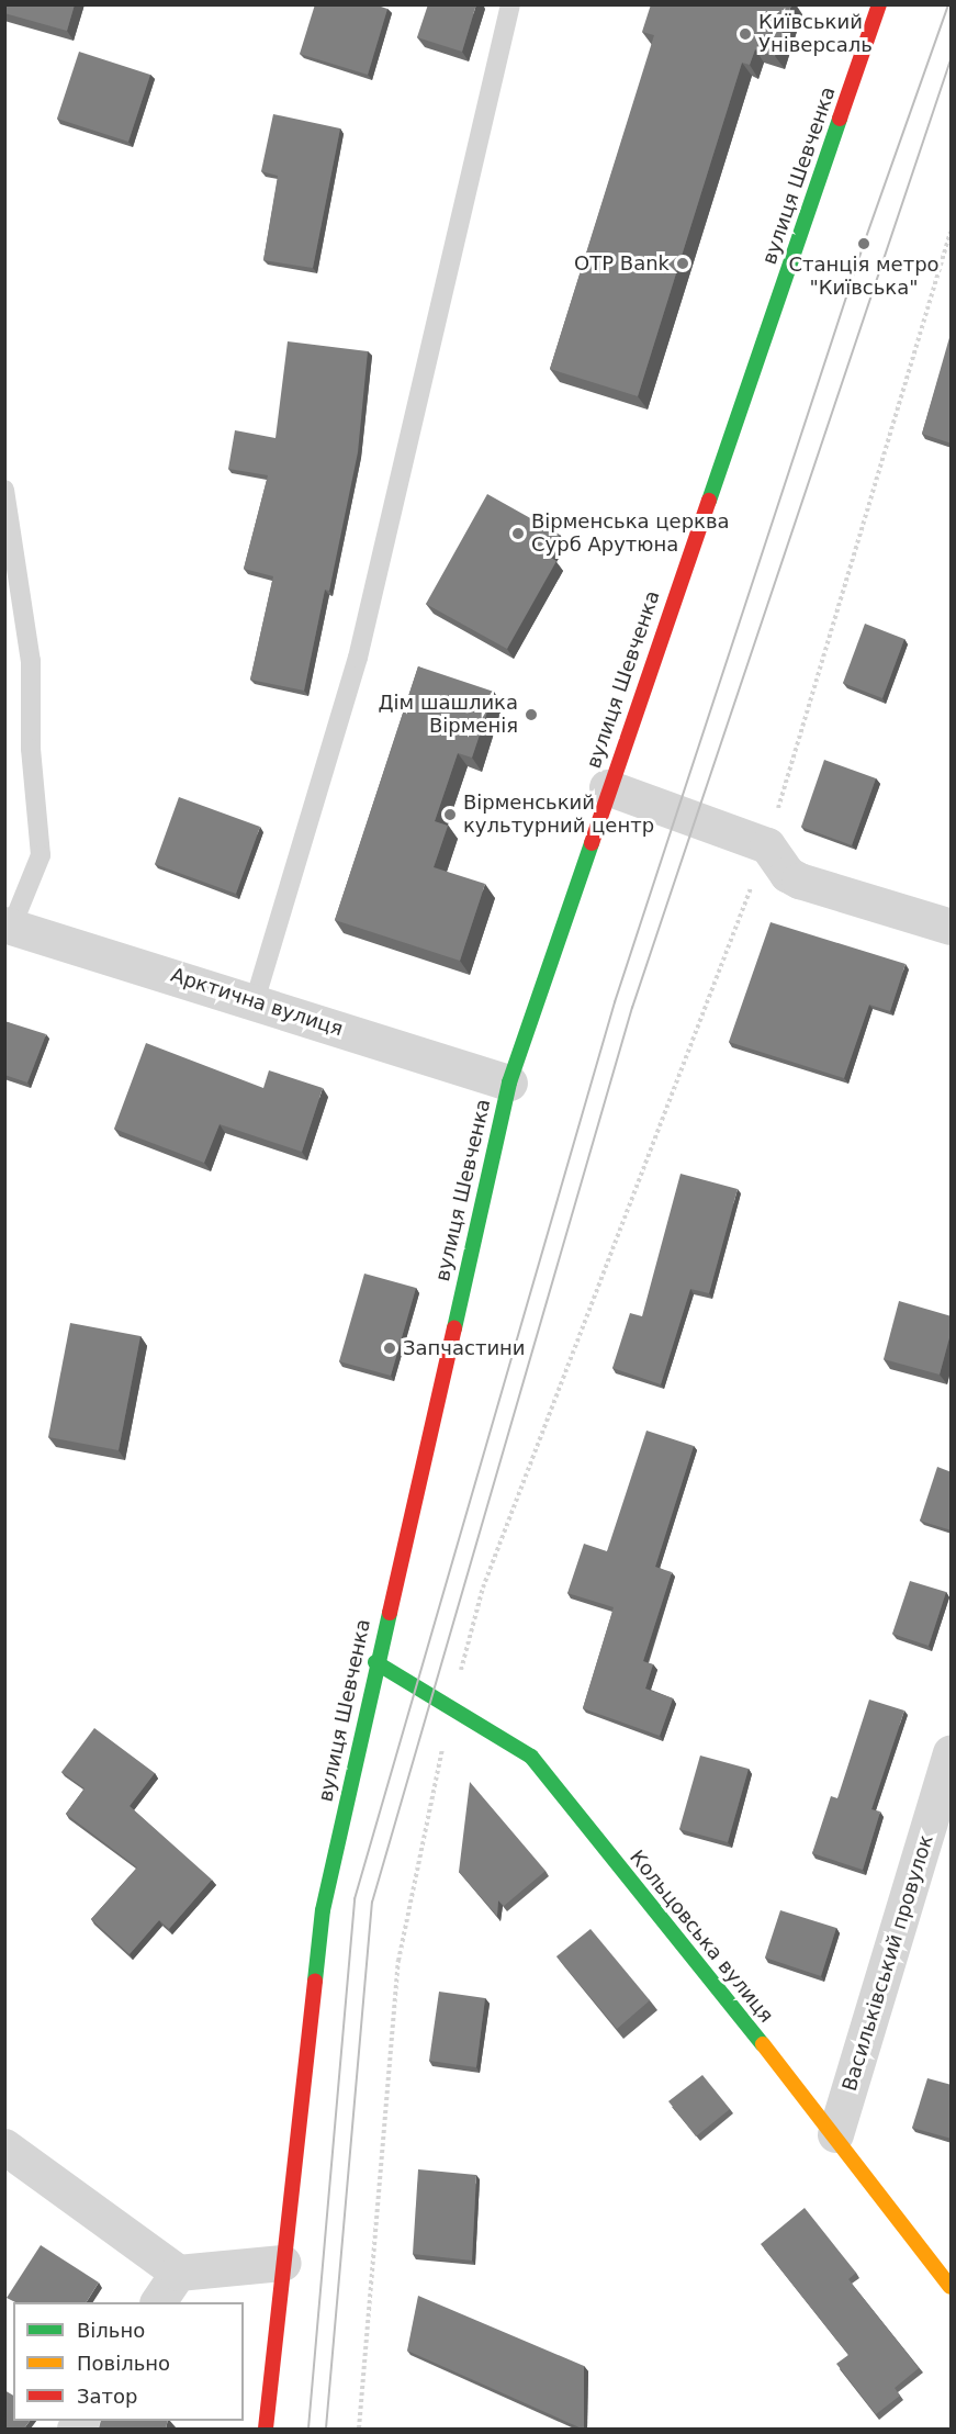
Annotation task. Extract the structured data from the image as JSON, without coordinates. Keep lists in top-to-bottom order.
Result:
{
  "streets": {
    "main road": ["вулиця Шевченка", "Кольцовська вулиця"],
    "street": ["Арктична вулиця", "Васильківський провулок"]
  },
  "crossings": [
    ["вулиця Шевченка", "Арктична вулиця"],
    ["вулиця Шевченка", "Кольцовська вулиця"],
    ["Кольцовська вулиця", "Васильківський провулок"]
  ],
  "places": [
    "Київський Універсаль",
    "Станція метро \"Київська\"",
    "OTP Bank",
    "Вірменська церква Сурб Арутюна",
    "Дім шашлика Вірменія",
    "Вірменський культурний центр",
    "Запчастини"
  ],
  "legend": ["Вільно", "Повільно", "Затор"]
}
